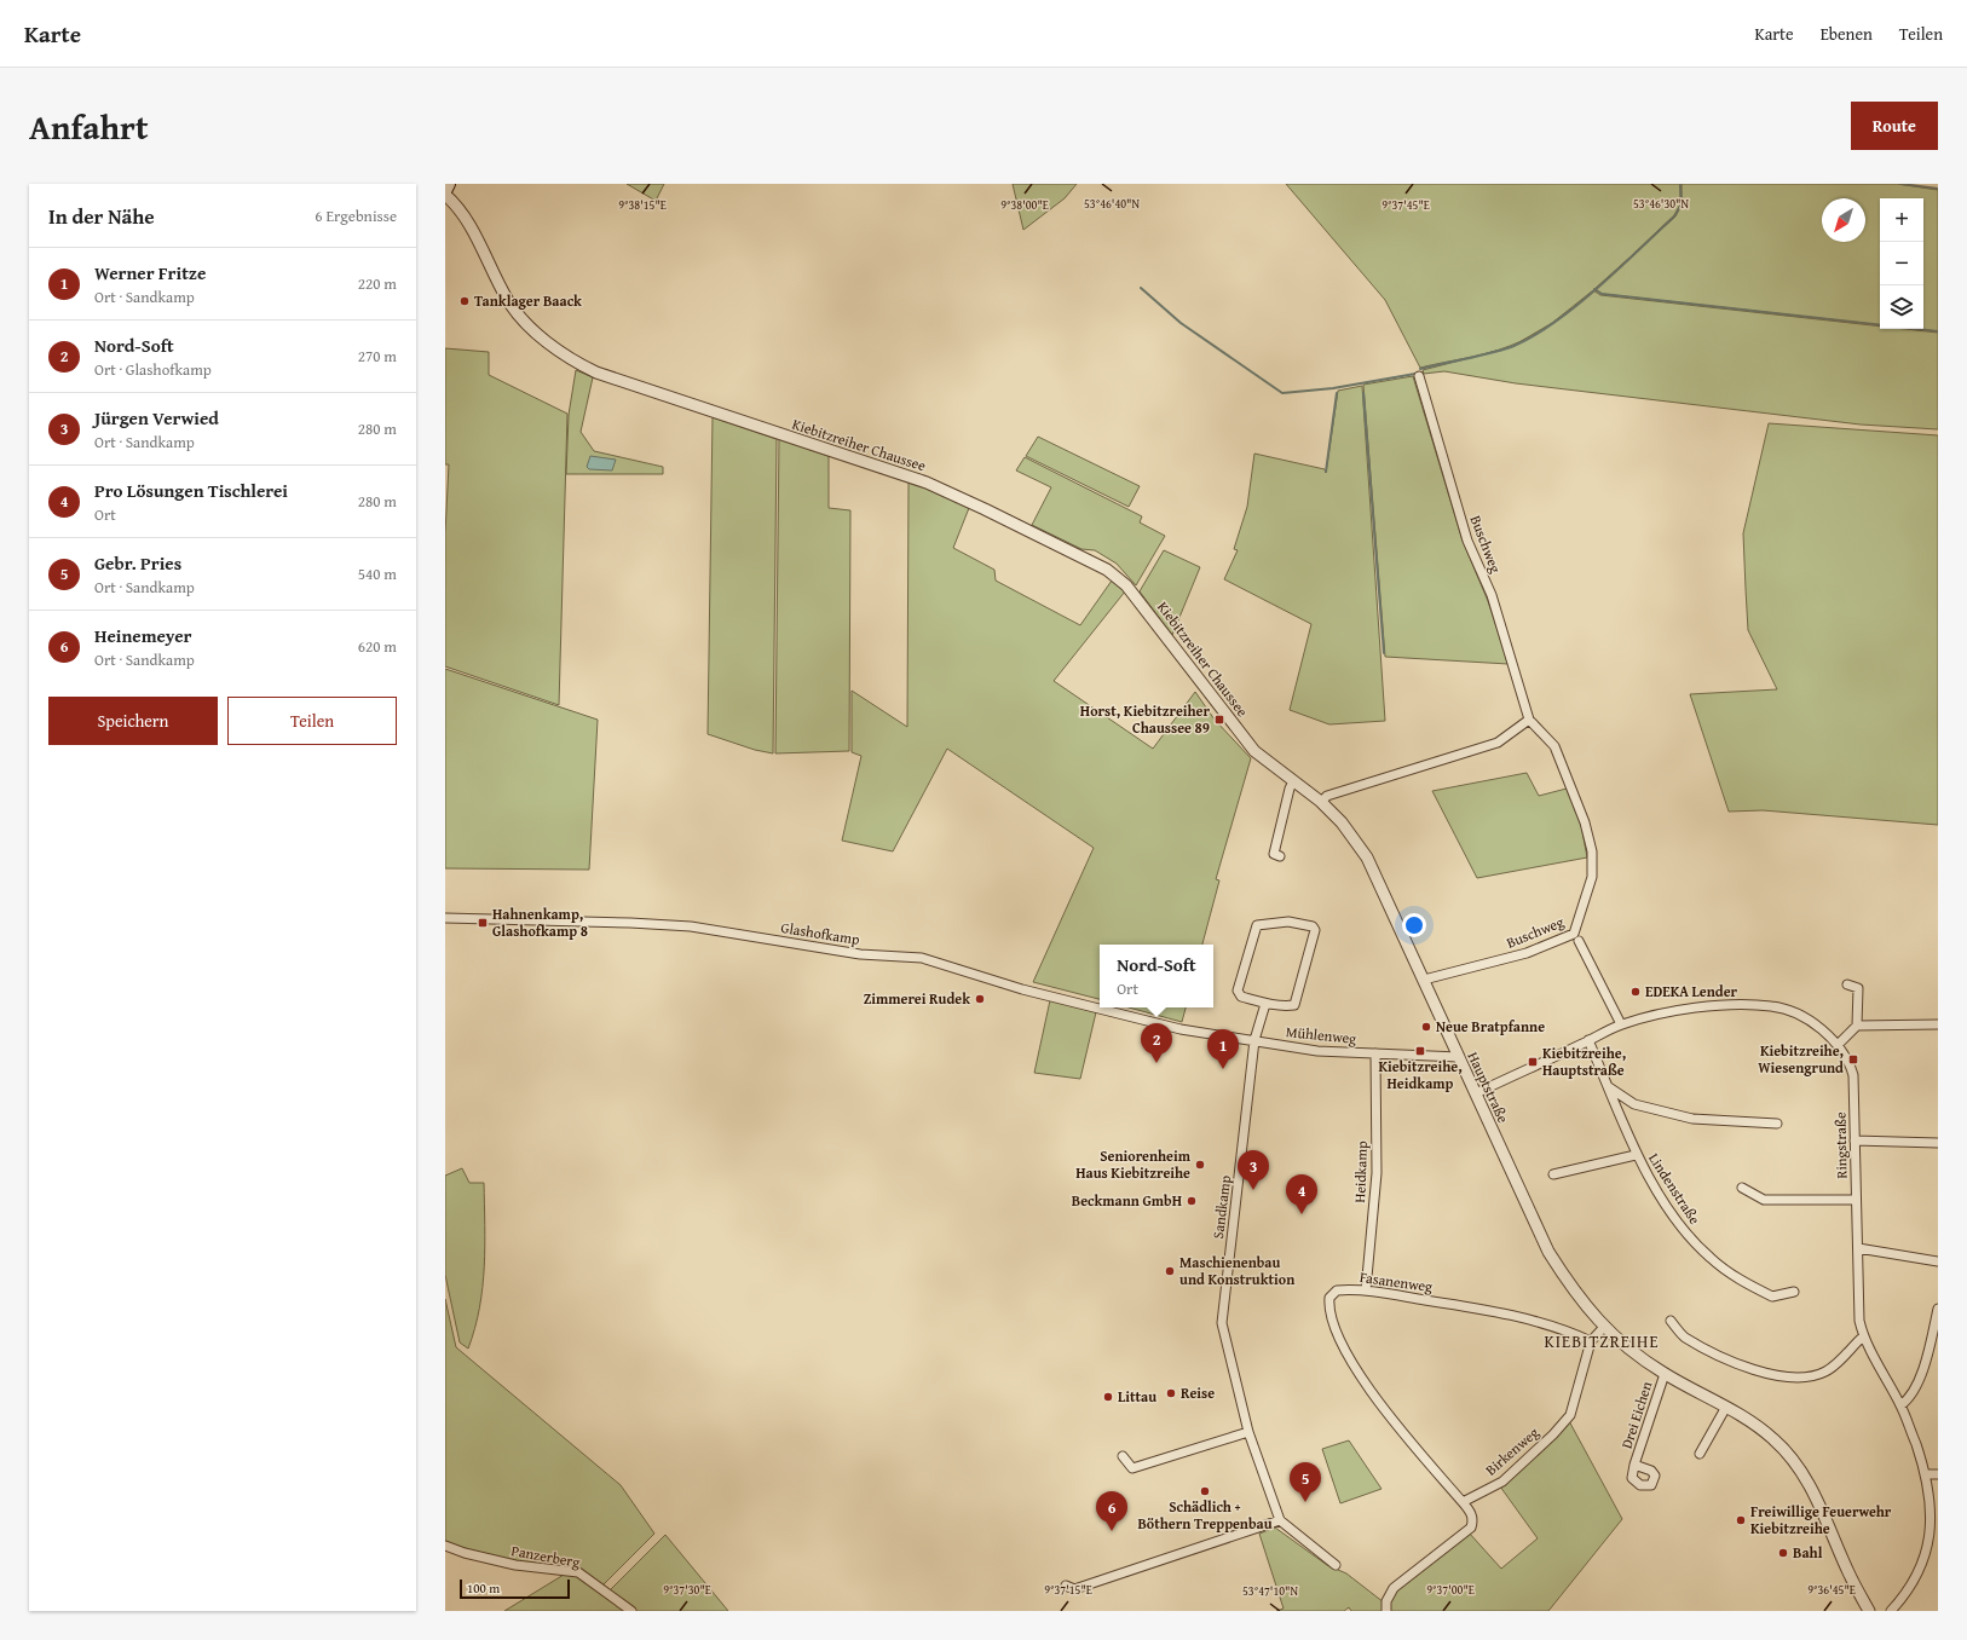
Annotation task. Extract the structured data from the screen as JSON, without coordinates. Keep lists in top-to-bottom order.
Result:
{
  "streets": {
    "street": [
      "Kiebitzreiher Chaussee",
      "Buschweg",
      "Glashofkamp",
      "Mühlenweg",
      "Hauptstraße",
      "Ringstraße",
      "Heidkamp",
      "Lindenstraße",
      "Sandkamp",
      "Fasanenweg",
      "Drei Eichen",
      "Birkenweg",
      "Panzerberg"
    ]
  },
  "crossings": [
    ["Kiebitzreiher Chaussee", "Hauptstraße"],
    ["Buschweg", "Hauptstraße"],
    ["Glashofkamp", "Mühlenweg"],
    ["Mühlenweg", "Hauptstraße"],
    ["Mühlenweg", "Heidkamp"],
    ["Mühlenweg", "Sandkamp"],
    ["Hauptstraße", "Ringstraße"],
    ["Hauptstraße", "Drei Eichen"],
    ["Hauptstraße", "Birkenweg"],
    ["Ringstraße", "Lindenstraße"],
    ["Heidkamp", "Fasanenweg"],
    ["Fasanenweg", "Birkenweg"]
  ],
  "districts": ["KIEBITZREIHE"],
  "places": {
    "other": [
      "Tanklager Baack",
      "EDEKA Lender",
      "Zimmerei Rudek",
      "Neue Bratpfanne",
      "Seniorenheim Haus Kiebitzreihe",
      "Beckmann GmbH",
      "Maschienenbau und Konstruktion",
      "Reise",
      "Littau",
      "Schädlich + Böthern Treppenbau",
      "Freiwillige Feuerwehr Kiebitzreihe",
      "Bahl"
    ],
    "transit": [
      "Horst, Kiebitzreiher Chaussee 89",
      "Hahnenkamp, Glashofkamp 8",
      "Kiebitzreihe, Heidkamp",
      "Kiebitzreihe, Wiesengrund",
      "Kiebitzreihe, Hauptstraße"
    ]
  },
  "scale_bar": "100 m",
  "north": "bottom left",
  "page": {
    "header": "Karte",
    "nav": ["Karte", "Ebenen", "Teilen"],
    "title": "Anfahrt",
    "buttons": [
      "Route",
      ["Speichern", "Teilen"]
    ],
    "heading": ["In der Nähe", "6 Ergebnisse"],
    "map_buttons": ["+", "−"],
    "list": [
      {
        "mark": "1",
        "name": "Werner Fritze",
        "note": "Ort · Sandkamp",
        "value": "220 m"
      },
      {
        "mark": "2",
        "name": "Nord-Soft",
        "note": "Ort · Glashofkamp",
        "value": "270 m"
      },
      {
        "mark": "3",
        "name": "Jürgen Verwied",
        "note": "Ort · Sandkamp",
        "value": "280 m"
      },
      {
        "mark": "4",
        "name": "Pro Lösungen Tischlerei",
        "note": "Ort",
        "value": "280 m"
      },
      {
        "mark": "5",
        "name": "Gebr. Pries",
        "note": "Ort · Sandkamp",
        "value": "540 m"
      },
      {
        "mark": "6",
        "name": "Heinemeyer",
        "note": "Ort · Sandkamp",
        "value": "620 m"
      }
    ],
    "popup": ["Nord-Soft", "Ort"],
    "pins": [
      "2",
      "1",
      "3",
      "4",
      "5",
      "6"
    ],
    "scale": "100 m"
  },
  "coordinates": [
    "53°46'40\"N",
    "53°46'30\"N",
    "9°38'15\"E",
    "9°38'00\"E",
    "9°37'45\"E",
    "9°37'30\"E",
    "9°37'15\"E",
    "9°37'00\"E",
    "9°36'45\"E",
    "53°47'10\"N"
  ]
}
